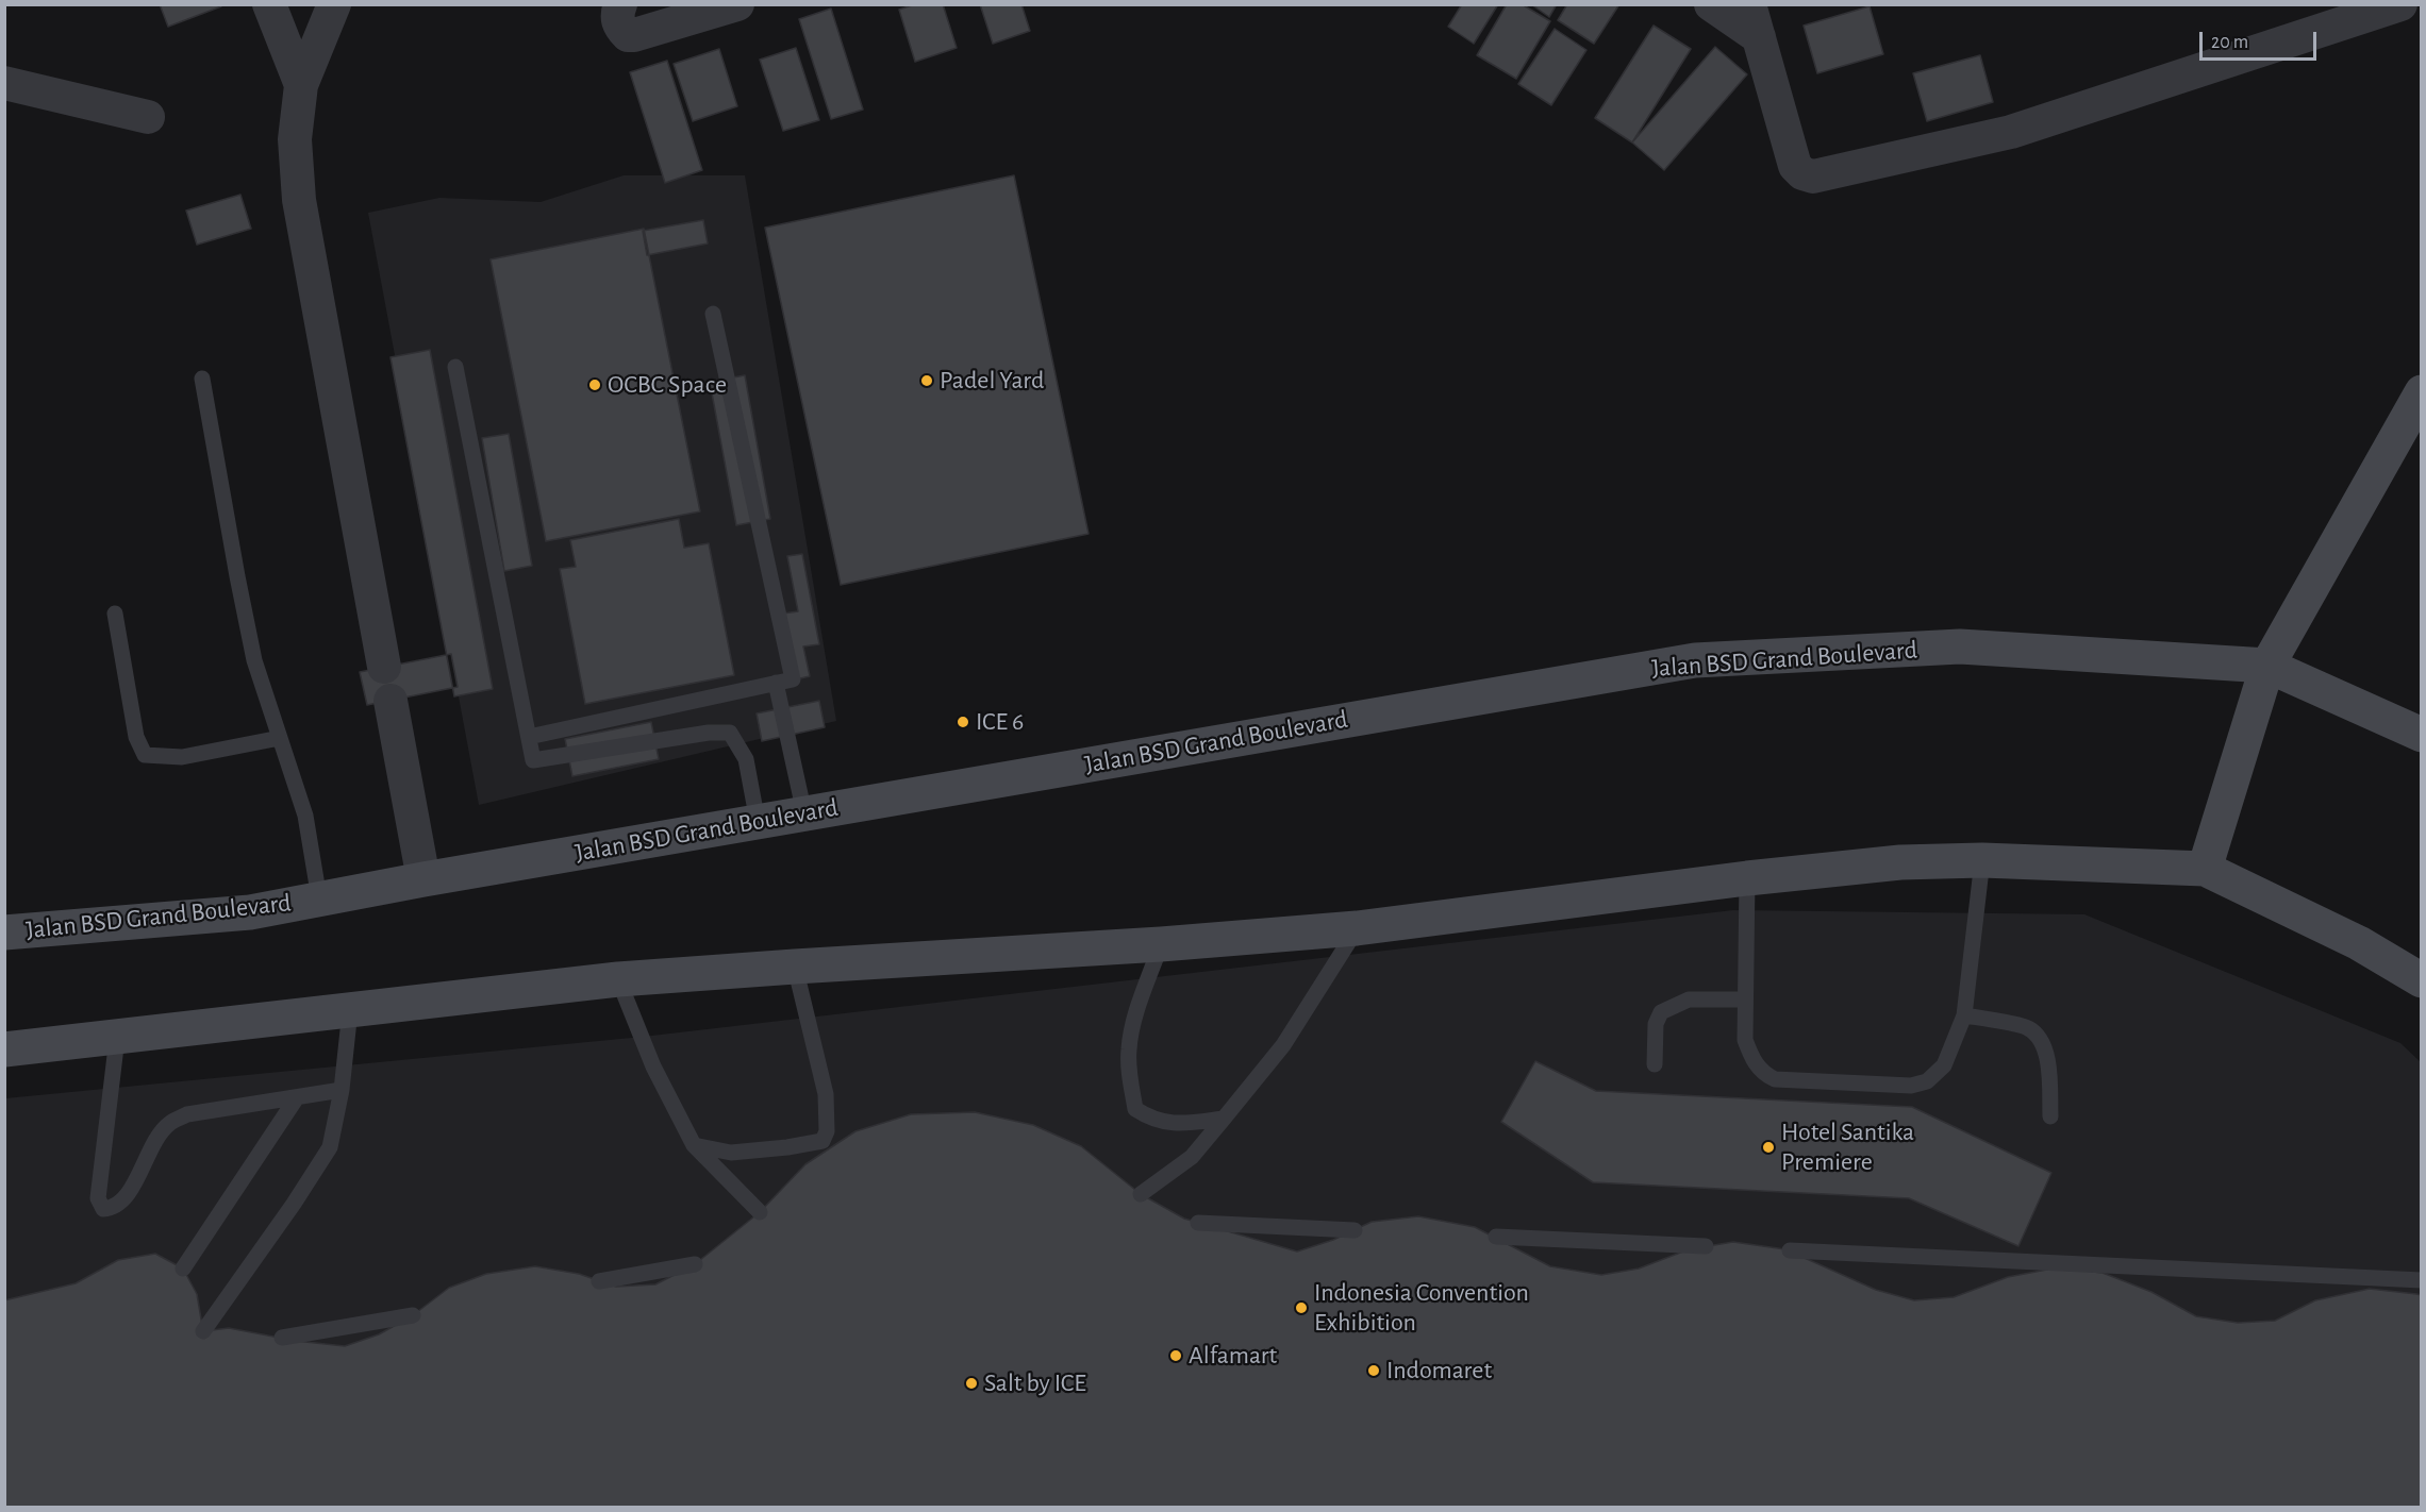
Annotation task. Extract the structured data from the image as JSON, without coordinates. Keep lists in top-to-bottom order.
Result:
{
  "streets": {
    "main road": ["Jalan BSD Grand Boulevard"]
  },
  "places": [
    "Padel Yard",
    "OCBC Space",
    "ICE 6",
    "Hotel Santika Premiere",
    "Indonesia Convention Exhibition",
    "Alfamart",
    "Indomaret",
    "Salt by ICE"
  ],
  "scale_bar": "20 m"
}
